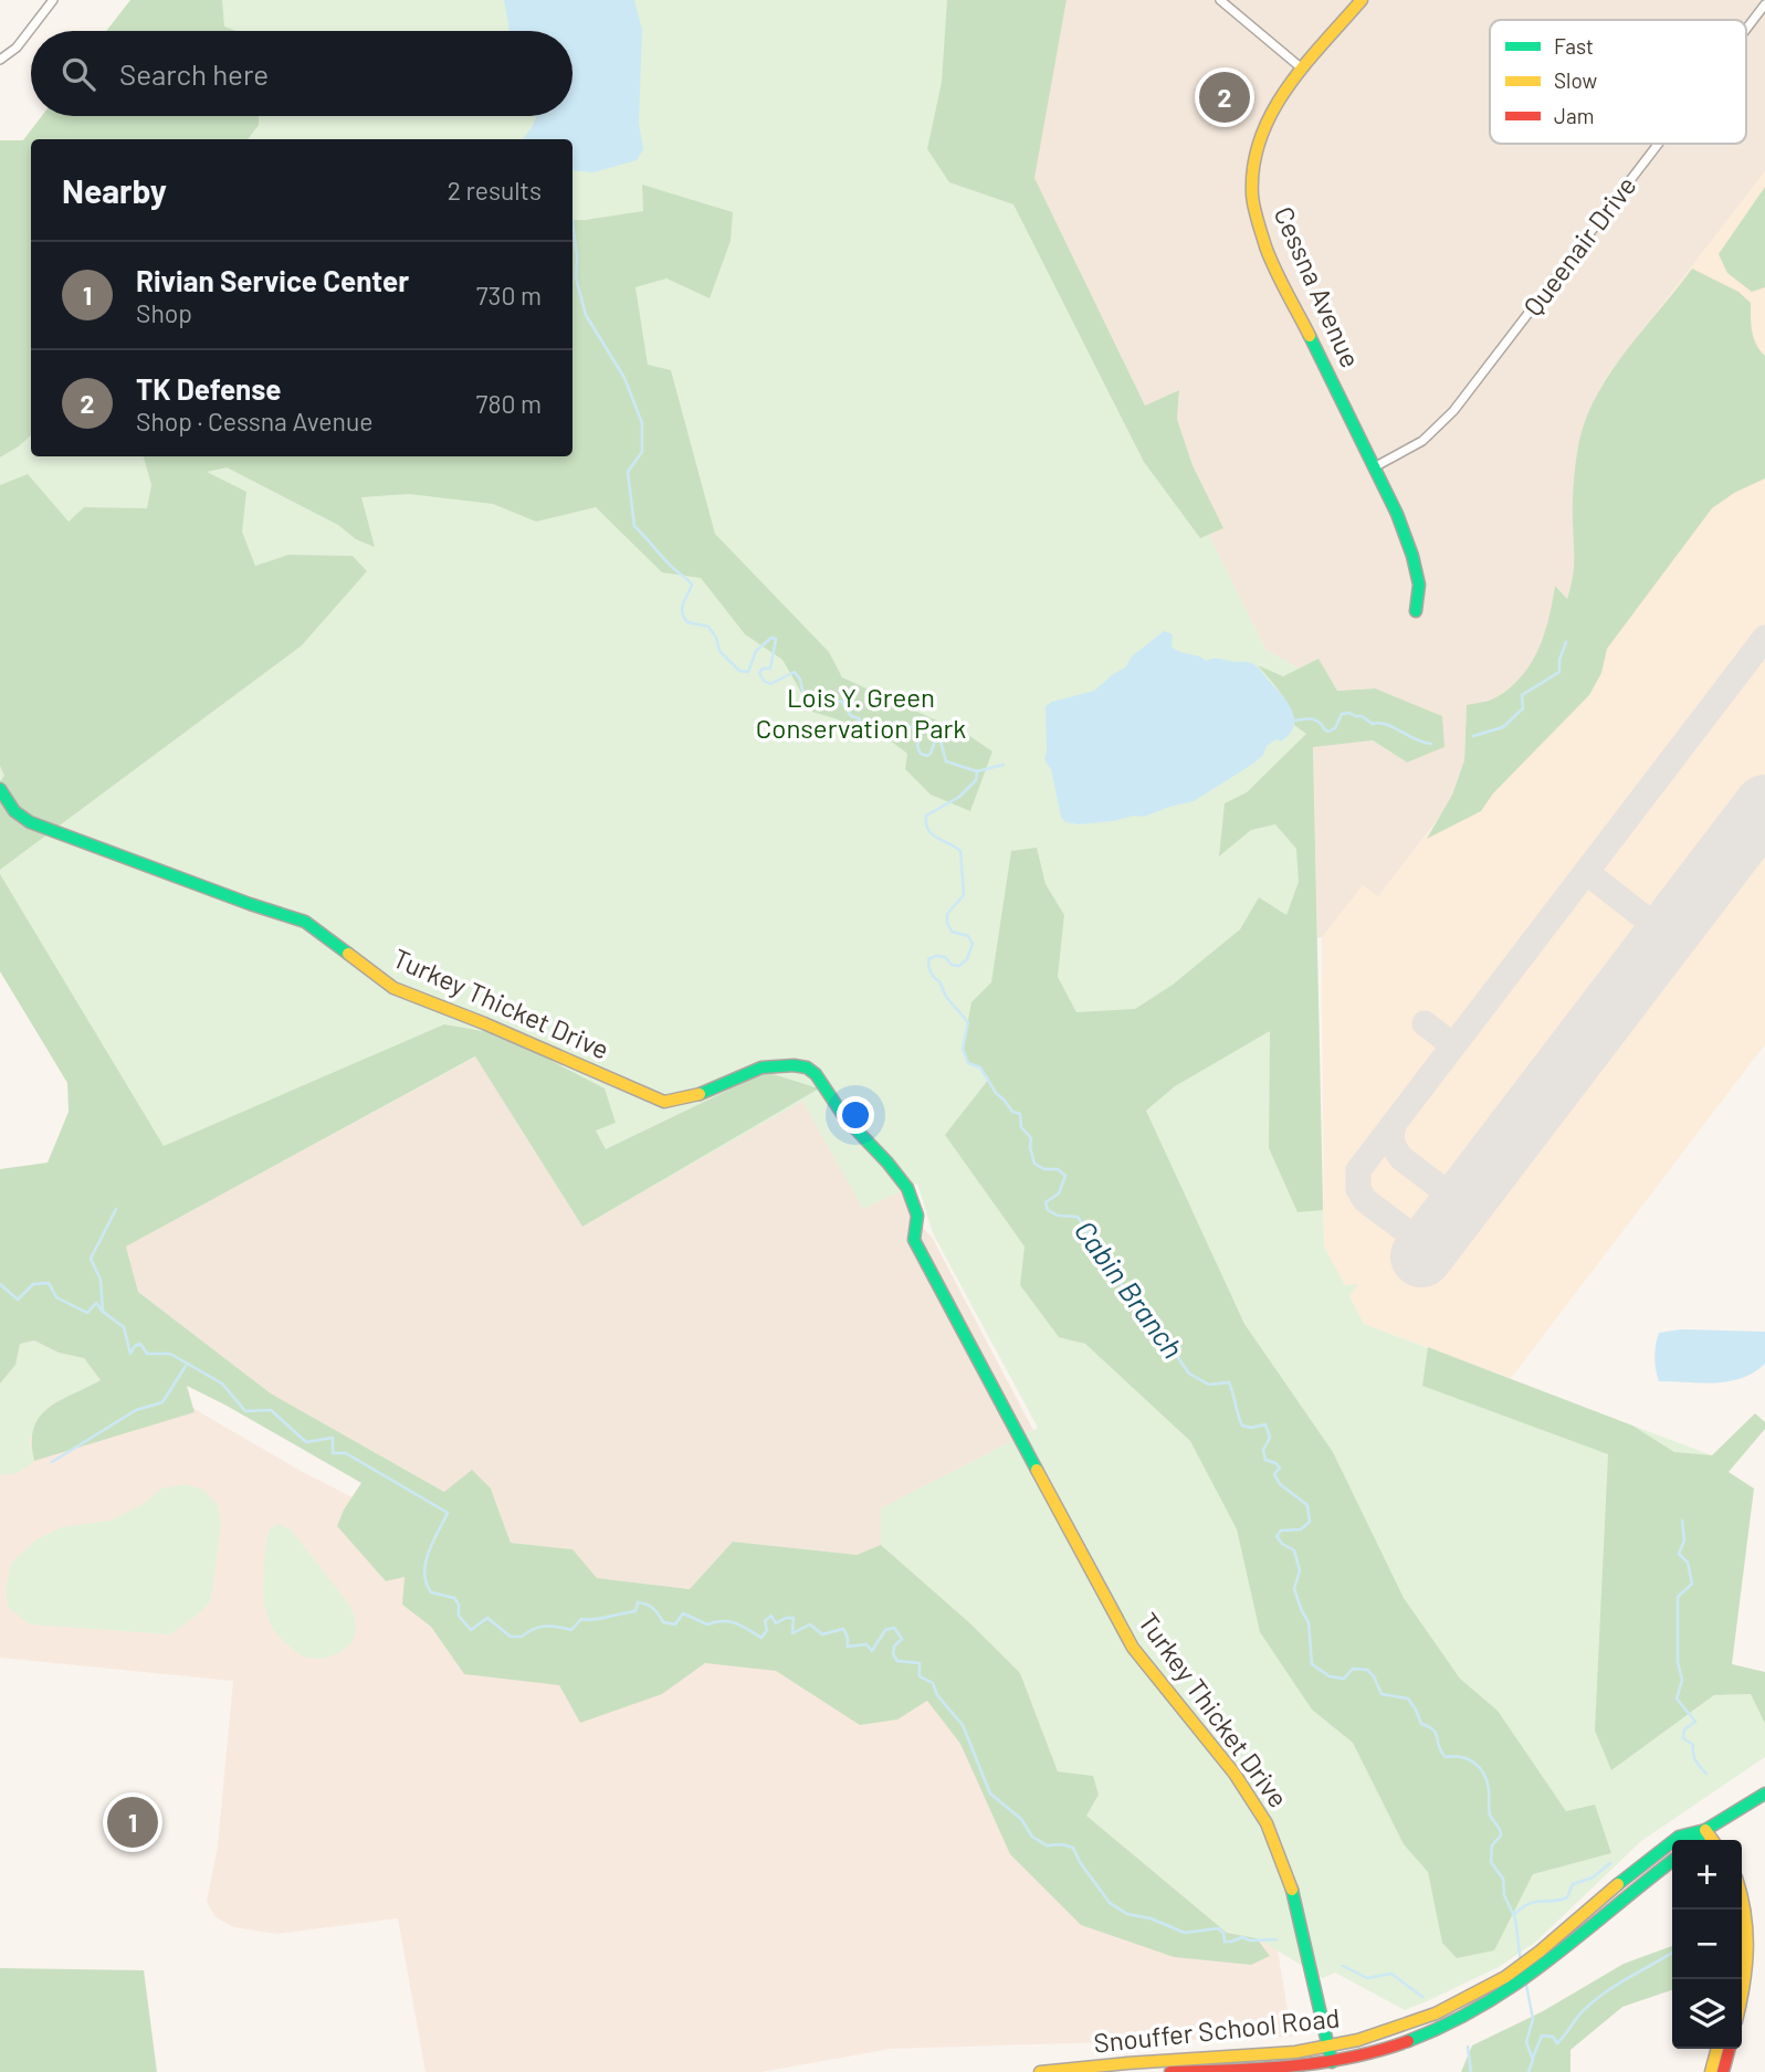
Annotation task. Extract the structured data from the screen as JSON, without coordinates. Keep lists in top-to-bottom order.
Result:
{
  "streets": {
    "street": [
      "Queenair Drive",
      "Cessna Avenue",
      "Turkey Thicket Drive",
      "Snouffer School Road"
    ]
  },
  "crossings": [
    ["Queenair Drive", "Cessna Avenue"],
    ["Turkey Thicket Drive", "Snouffer School Road"]
  ],
  "water": ["Cabin Branch"],
  "parks": ["Lois Y. Green Conservation Park"],
  "legend": ["Fast", "Slow", "Jam"],
  "page": {
    "search": "Search here",
    "pins": ["2", "1"],
    "heading": ["Nearby", "2 results"],
    "list": [
      {
        "mark": "1",
        "name": "Rivian Service Center",
        "note": "Shop",
        "value": "730 m"
      },
      {
        "mark": "2",
        "name": "TK Defense",
        "note": "Shop · Cessna Avenue",
        "value": "780 m"
      }
    ],
    "map_buttons": ["+", "−"]
  }
}
